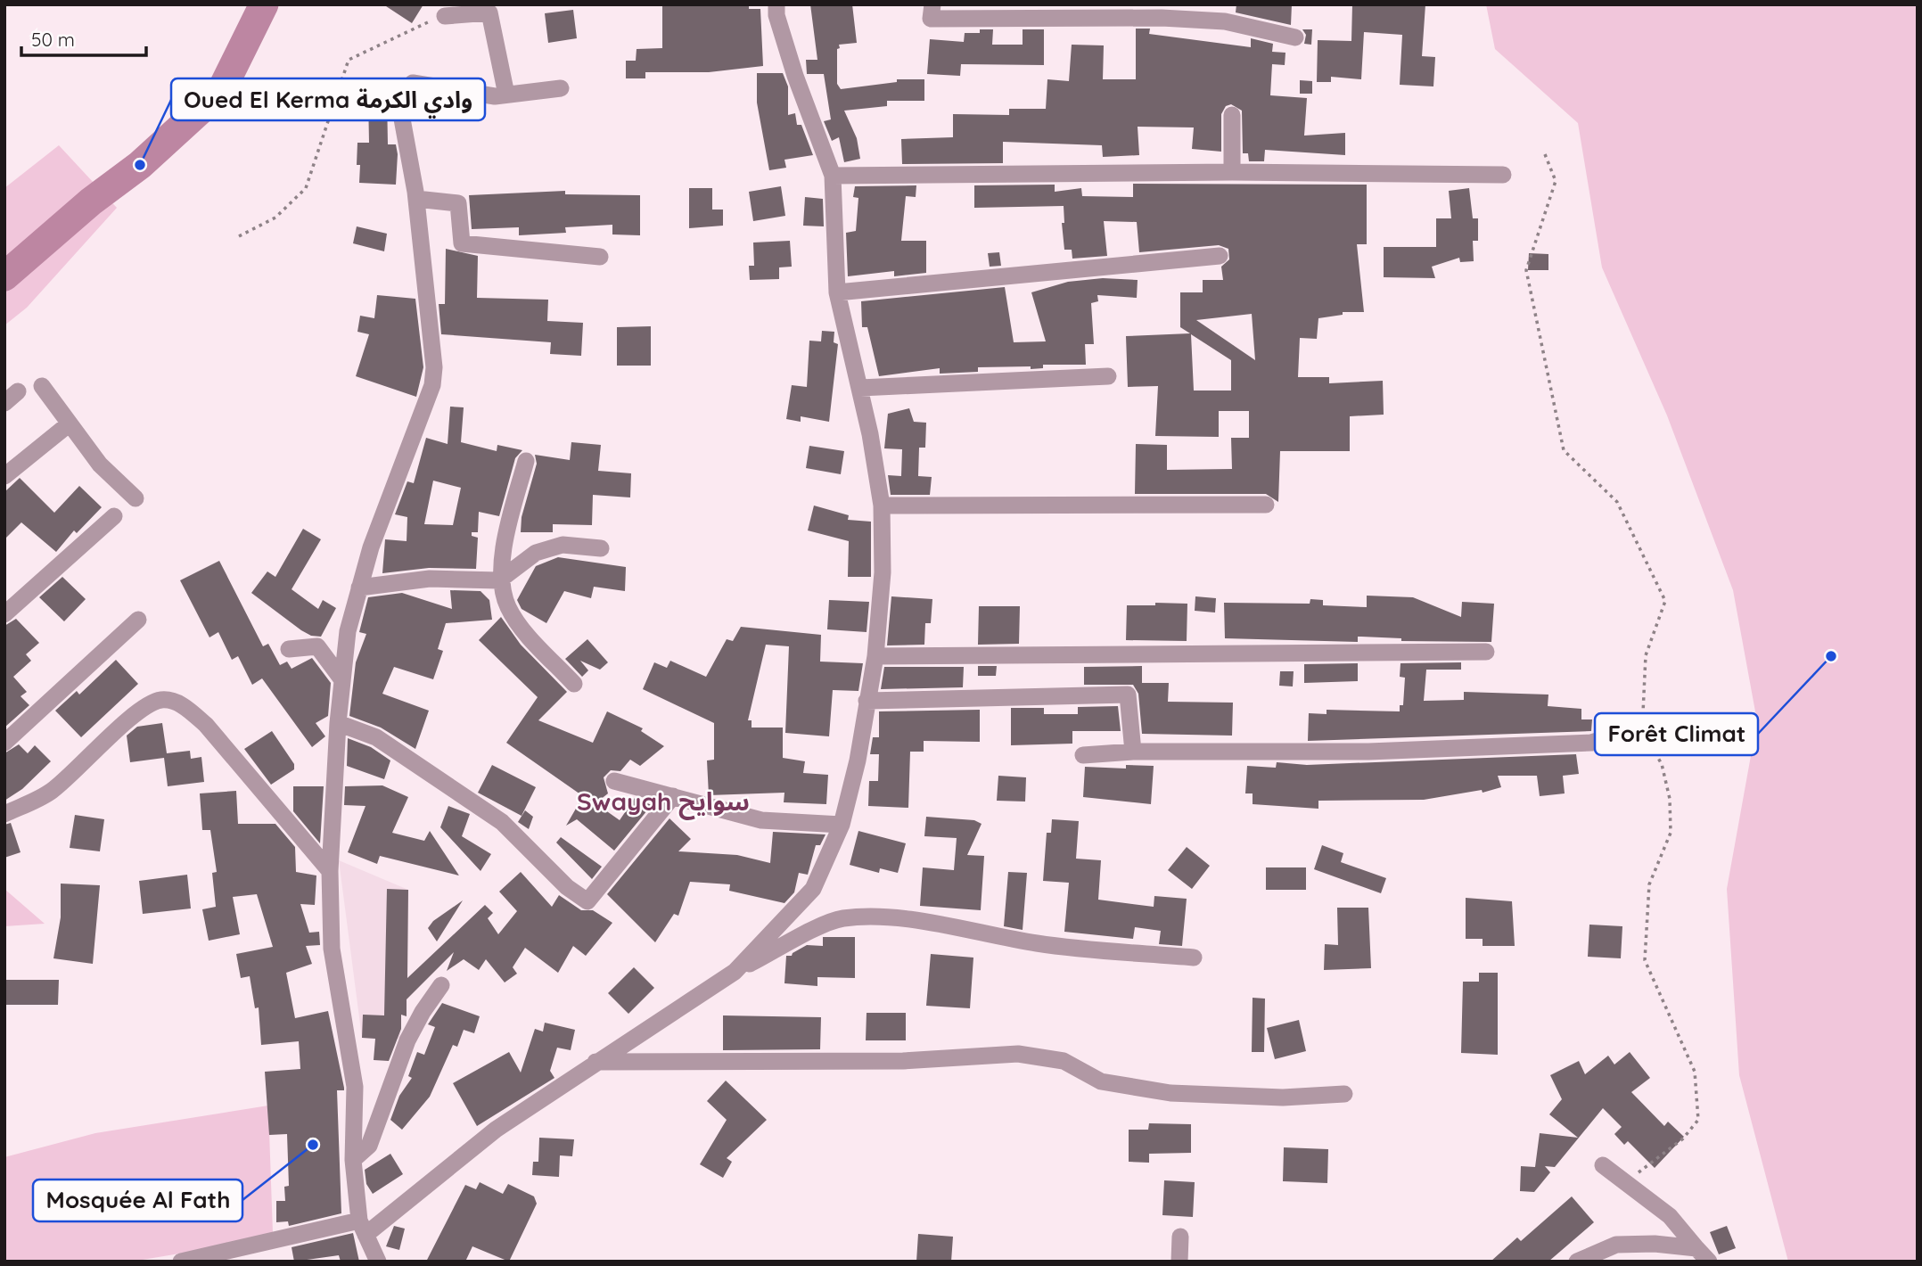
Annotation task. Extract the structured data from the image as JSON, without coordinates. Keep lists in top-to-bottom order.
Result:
{
  "districts": ["Swayah سوايح"],
  "places": ["Oued El Kerma وادي الكرمة", "Forêt Climat", "Mosquée Al Fath"],
  "scale_bar": "50 m"
}
